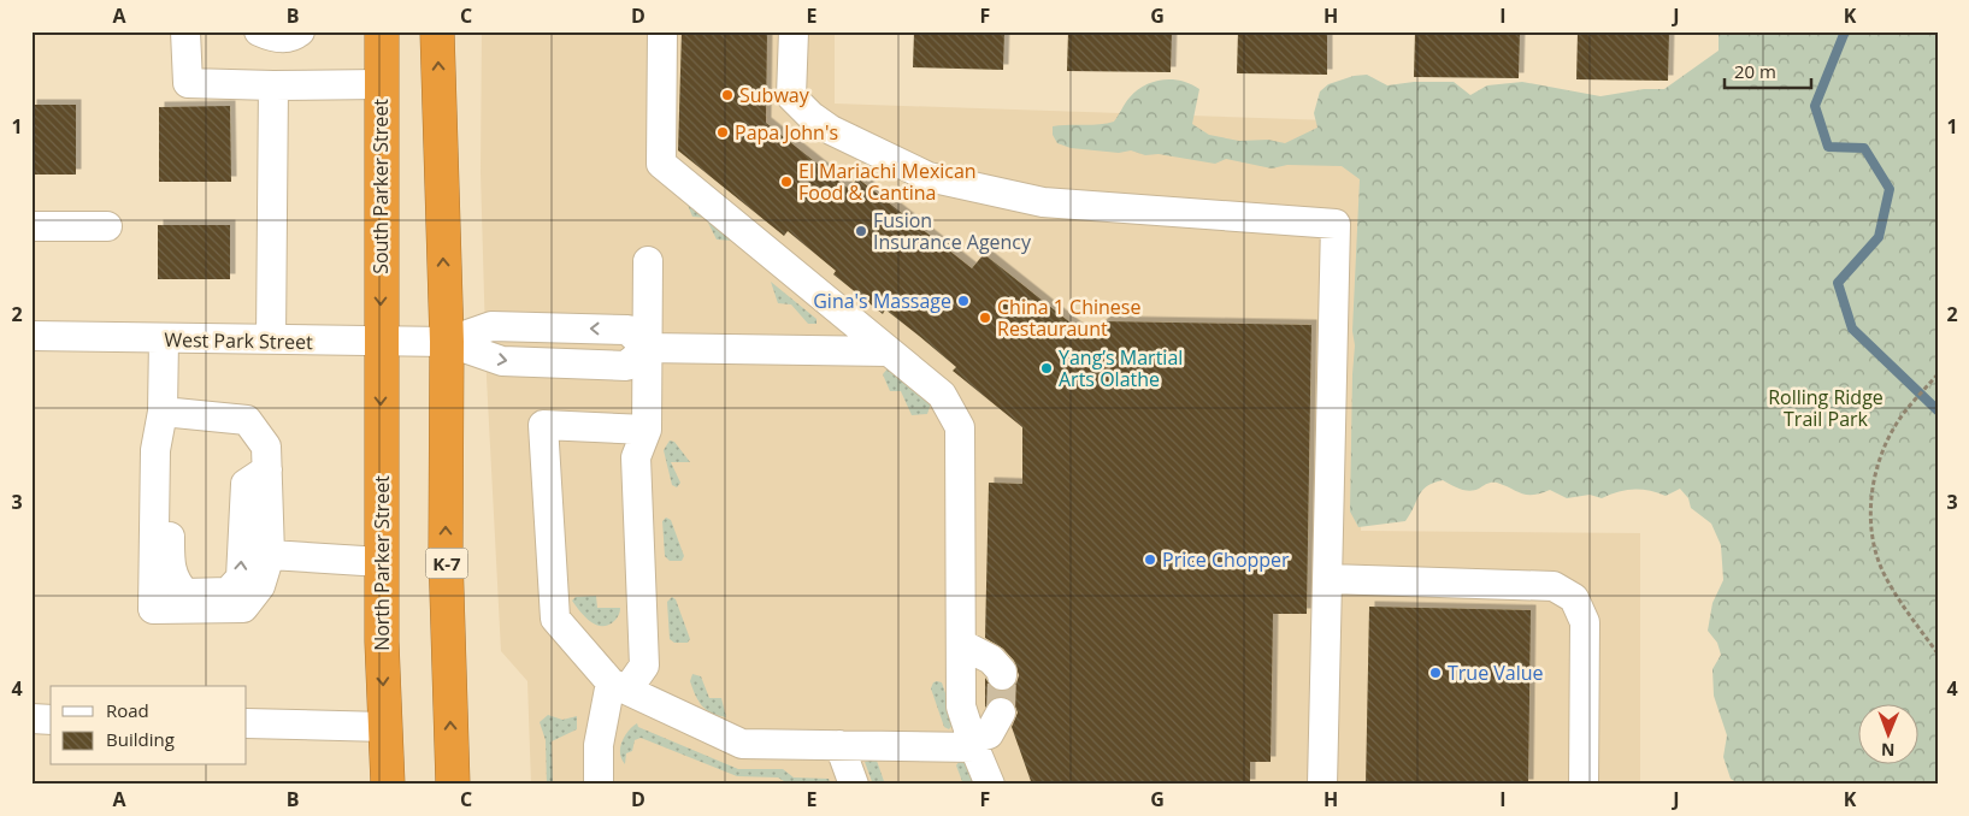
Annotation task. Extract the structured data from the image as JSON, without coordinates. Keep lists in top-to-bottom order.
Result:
{
  "streets": {
    "highway": ["South Parker Street", "North Parker Street", "K-7"],
    "street": ["West Park Street"]
  },
  "crossings": [
    ["South Parker Street", "West Park Street"],
    ["South Parker Street", "North Parker Street"],
    ["West Park Street", "North Parker Street"],
    ["West Park Street", "K-7"]
  ],
  "parks": ["Rolling Ridge Trail Park"],
  "places": [
    "Subway",
    "Papa John's",
    "El Mariachi Mexican Food & Cantina",
    "Fusion Insurance Agency",
    "Gina's Massage",
    "China 1 Chinese Restauraunt",
    "Yang’s Martial Arts Olathe",
    "Price Chopper",
    "True Value"
  ],
  "legend": ["Road", "Building"],
  "scale_bar": "20 m",
  "north": "bottom",
  "grid": {
    "columns": [
      "A",
      "B",
      "C",
      "D",
      "E",
      "F",
      "G",
      "H",
      "I",
      "J",
      "K"
    ],
    "rows": [
      "1",
      "2",
      "3",
      "4"
    ]
  }
}
